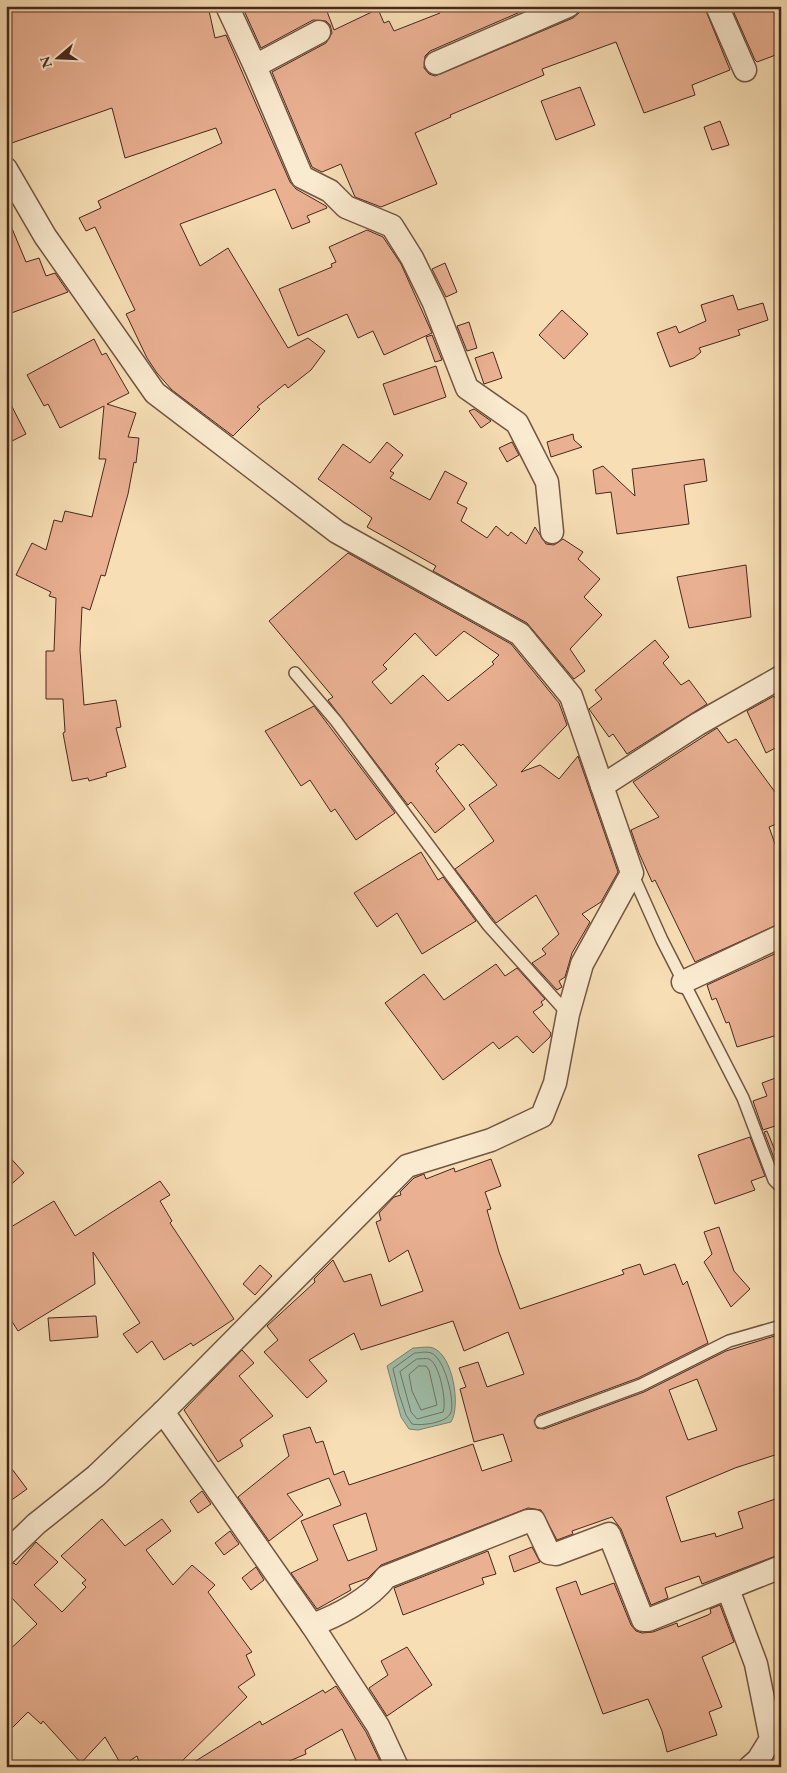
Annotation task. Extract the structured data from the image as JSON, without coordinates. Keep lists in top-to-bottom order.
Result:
{
  "north": "left"
}
